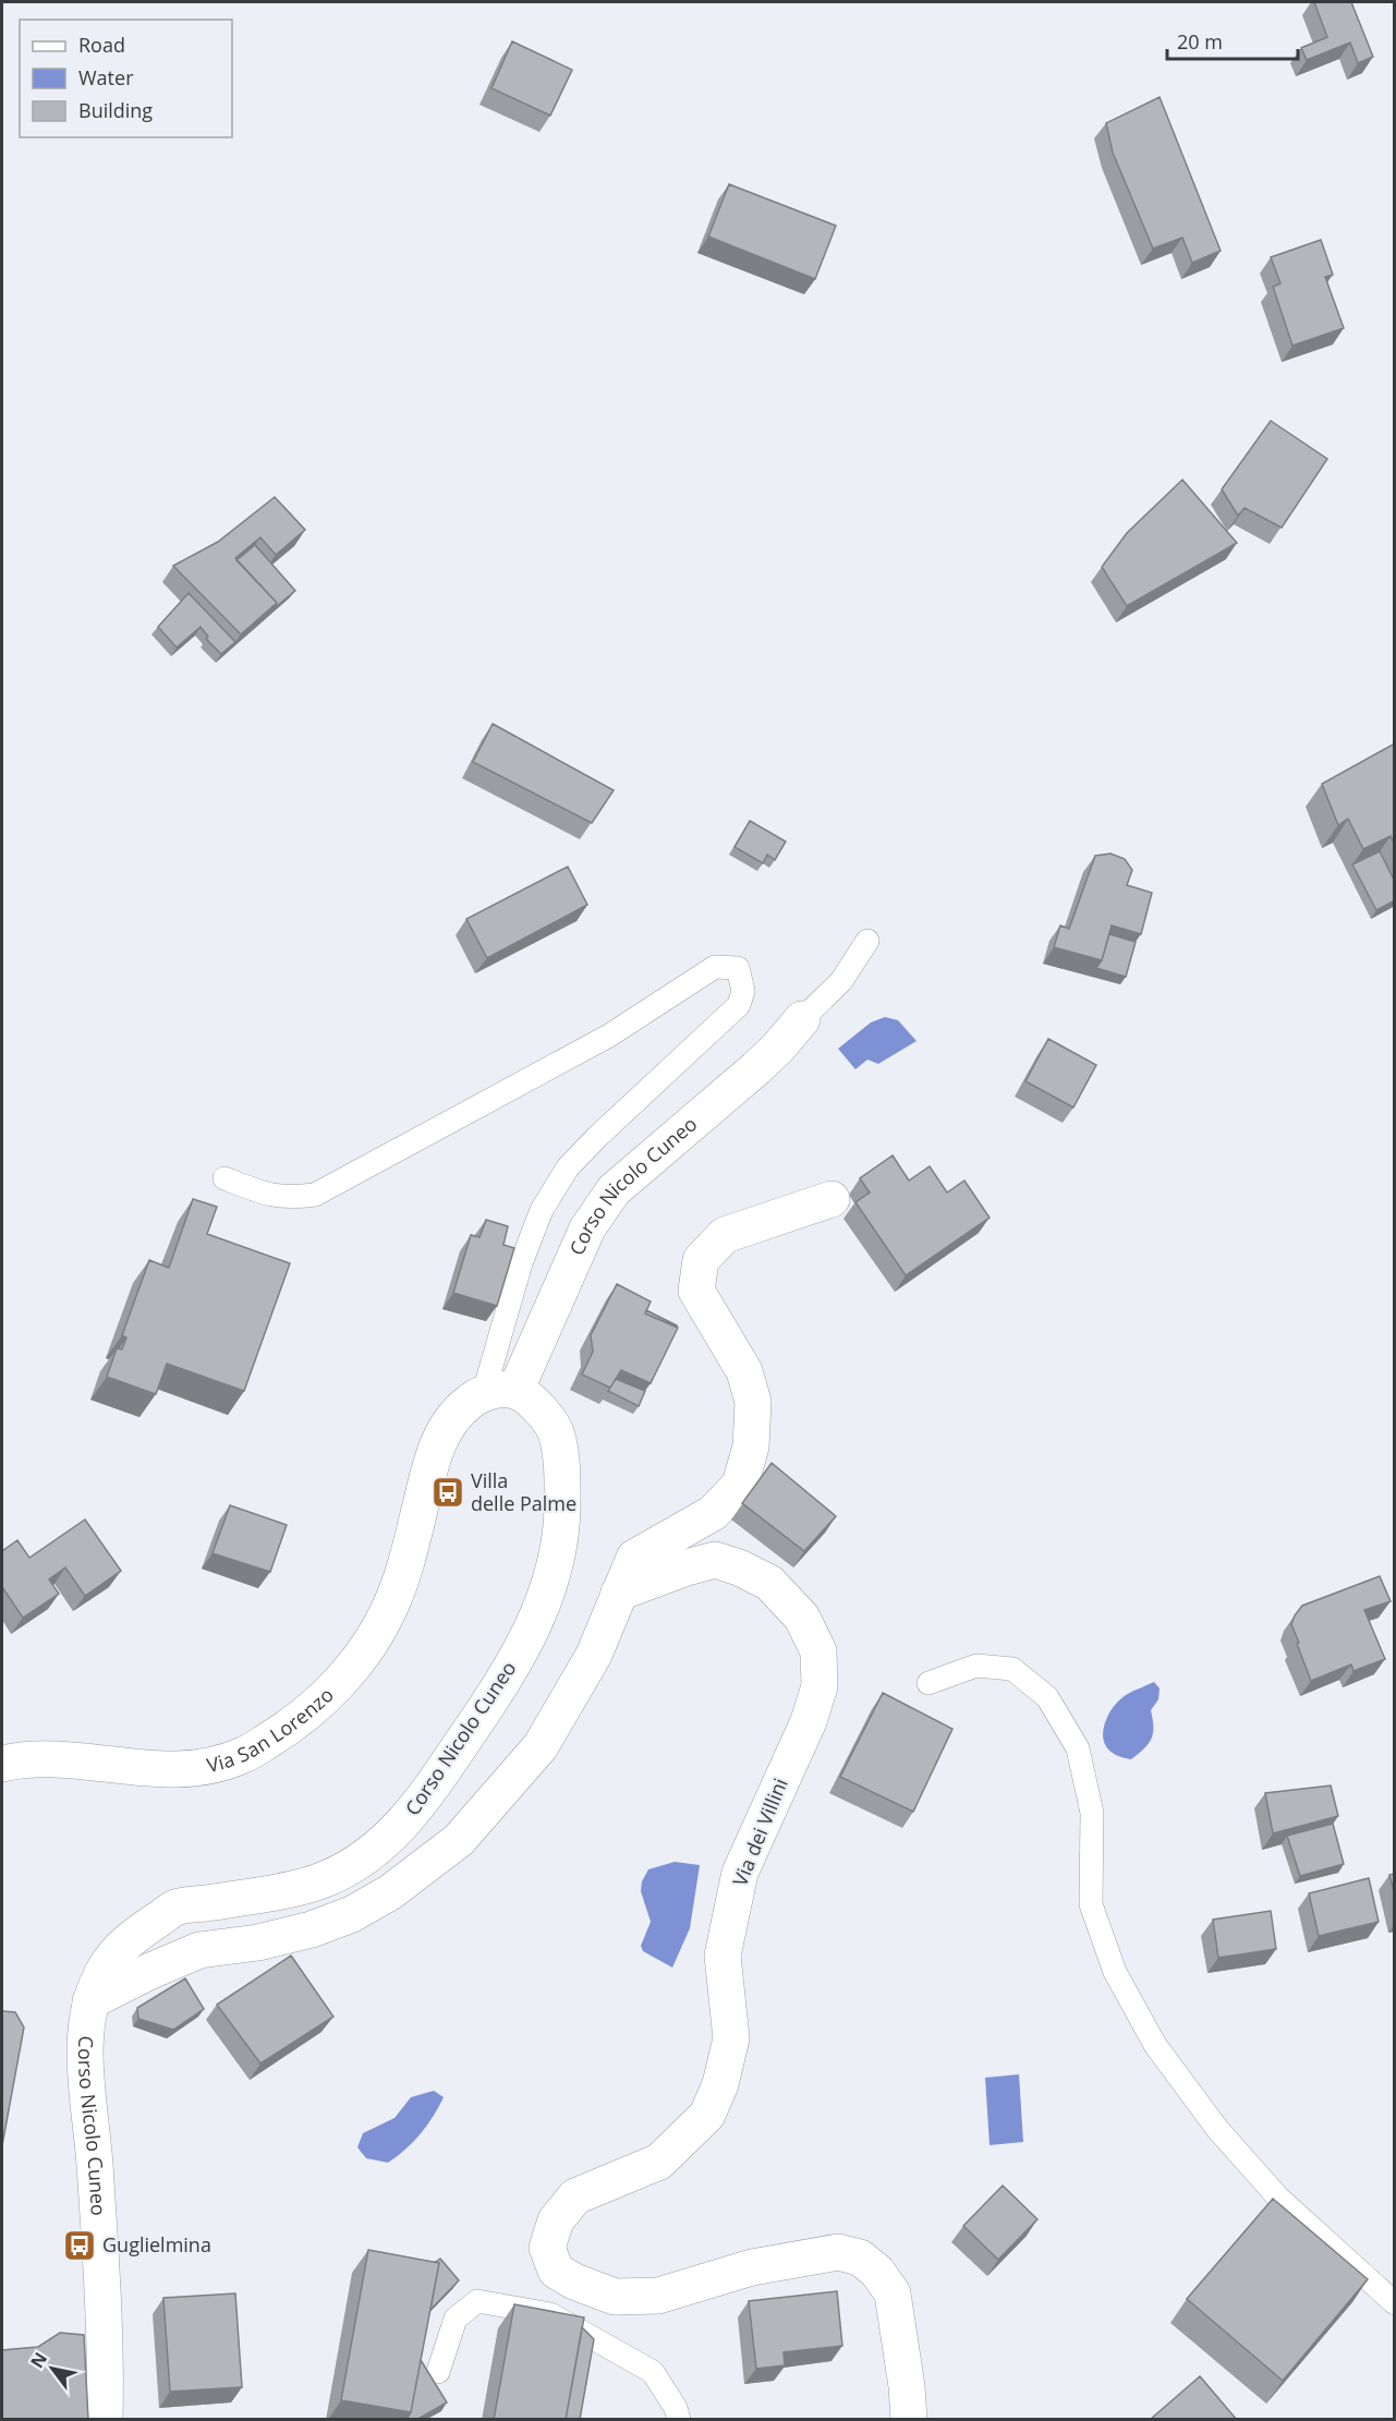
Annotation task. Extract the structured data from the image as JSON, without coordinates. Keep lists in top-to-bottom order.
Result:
{
  "streets": {
    "street": ["Corso Nicolo Cuneo", "Via San Lorenzo", "Via dei Villini"]
  },
  "crossings": [
    ["Corso Nicolo Cuneo", "Via San Lorenzo"]
  ],
  "places": {
    "bus stop": ["Villa delle Palme", "Guglielmina"]
  },
  "legend": ["Road", "Water", "Building"],
  "scale_bar": "20 m",
  "north": "top left"
}
